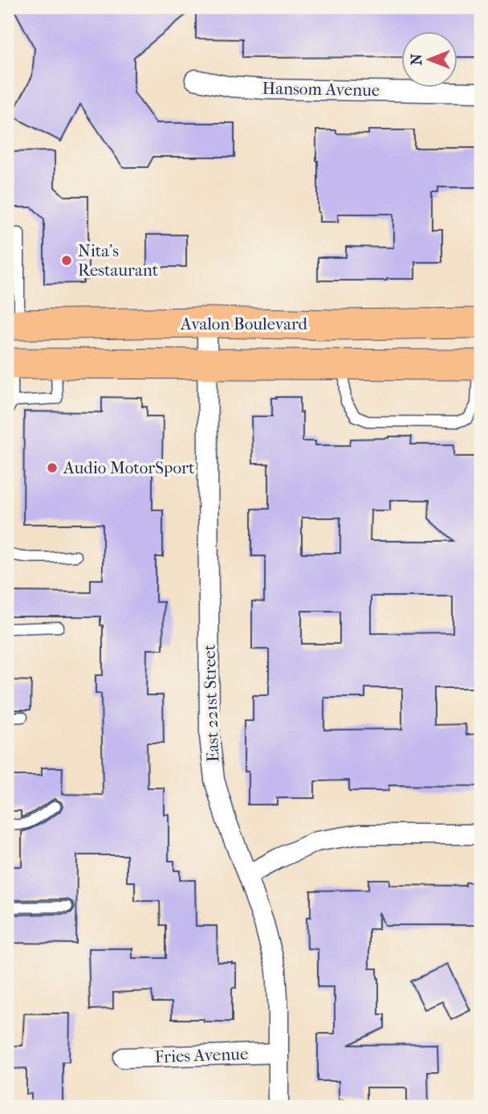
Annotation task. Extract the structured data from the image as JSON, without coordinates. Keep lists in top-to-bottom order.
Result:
{
  "streets": {
    "main road": ["Avalon Boulevard"],
    "street": ["Hansom Avenue", "East 221st Street", "Fries Avenue"]
  },
  "crossings": [
    ["Avalon Boulevard", "East 221st Street"],
    ["East 221st Street", "Fries Avenue"]
  ],
  "places": ["Nita's Restaurant", "Audio MotorSport"],
  "north": "left"
}
